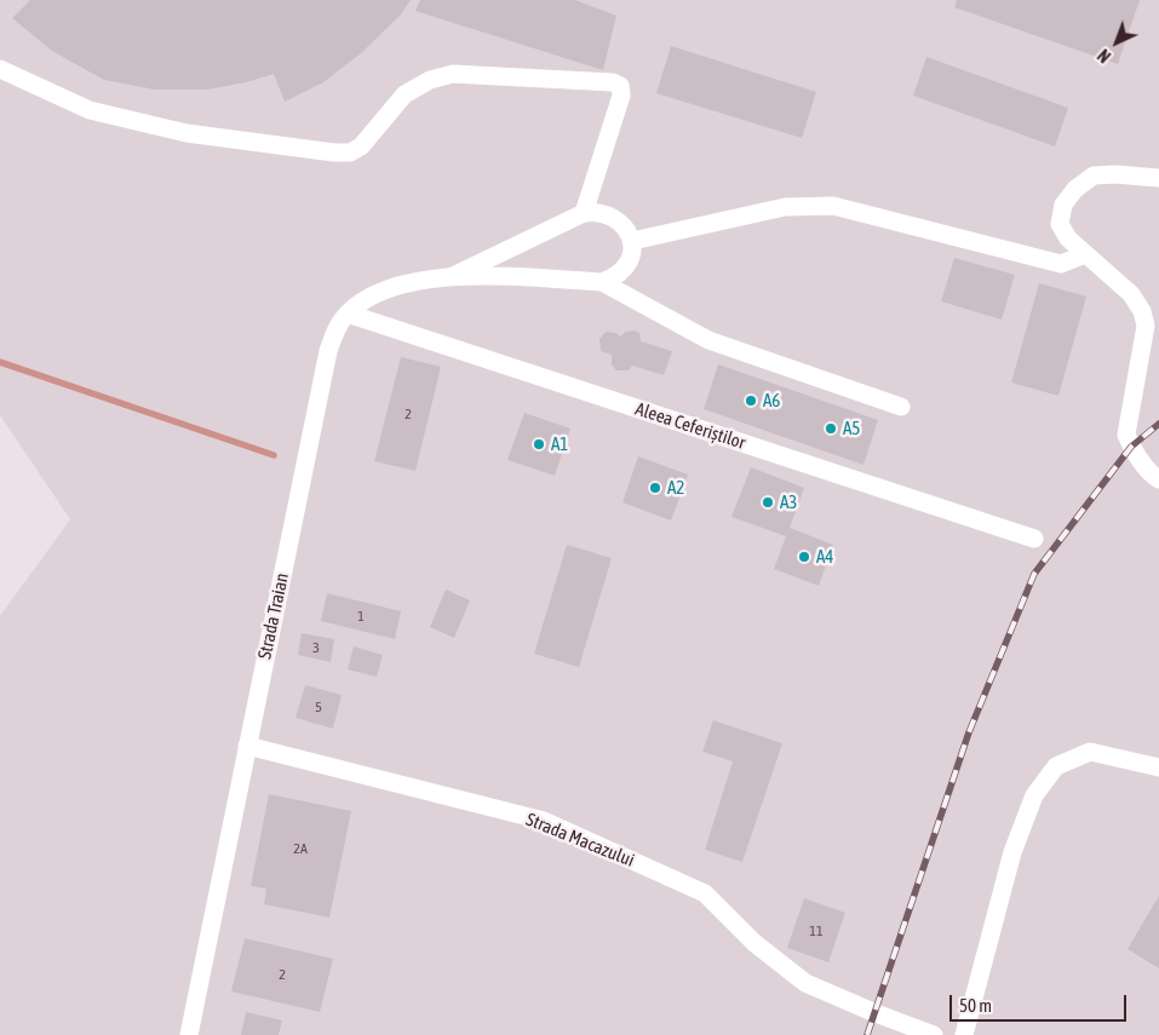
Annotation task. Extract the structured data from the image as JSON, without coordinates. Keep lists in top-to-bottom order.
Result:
{
  "streets": {
    "street": ["Aleea Ceferiștilor", "Strada Traian", "Strada Macazului"]
  },
  "crossings": [
    ["Aleea Ceferiștilor", "Strada Traian"],
    ["Strada Traian", "Strada Macazului"]
  ],
  "places": [
    "A6",
    "A5",
    "A1",
    "A2",
    "A3",
    "A4"
  ],
  "house_numbers": [
    "2",
    "1",
    "3",
    "5",
    "2A",
    "11",
    "2"
  ],
  "scale_bar": "50 m",
  "north": "bottom left"
}
